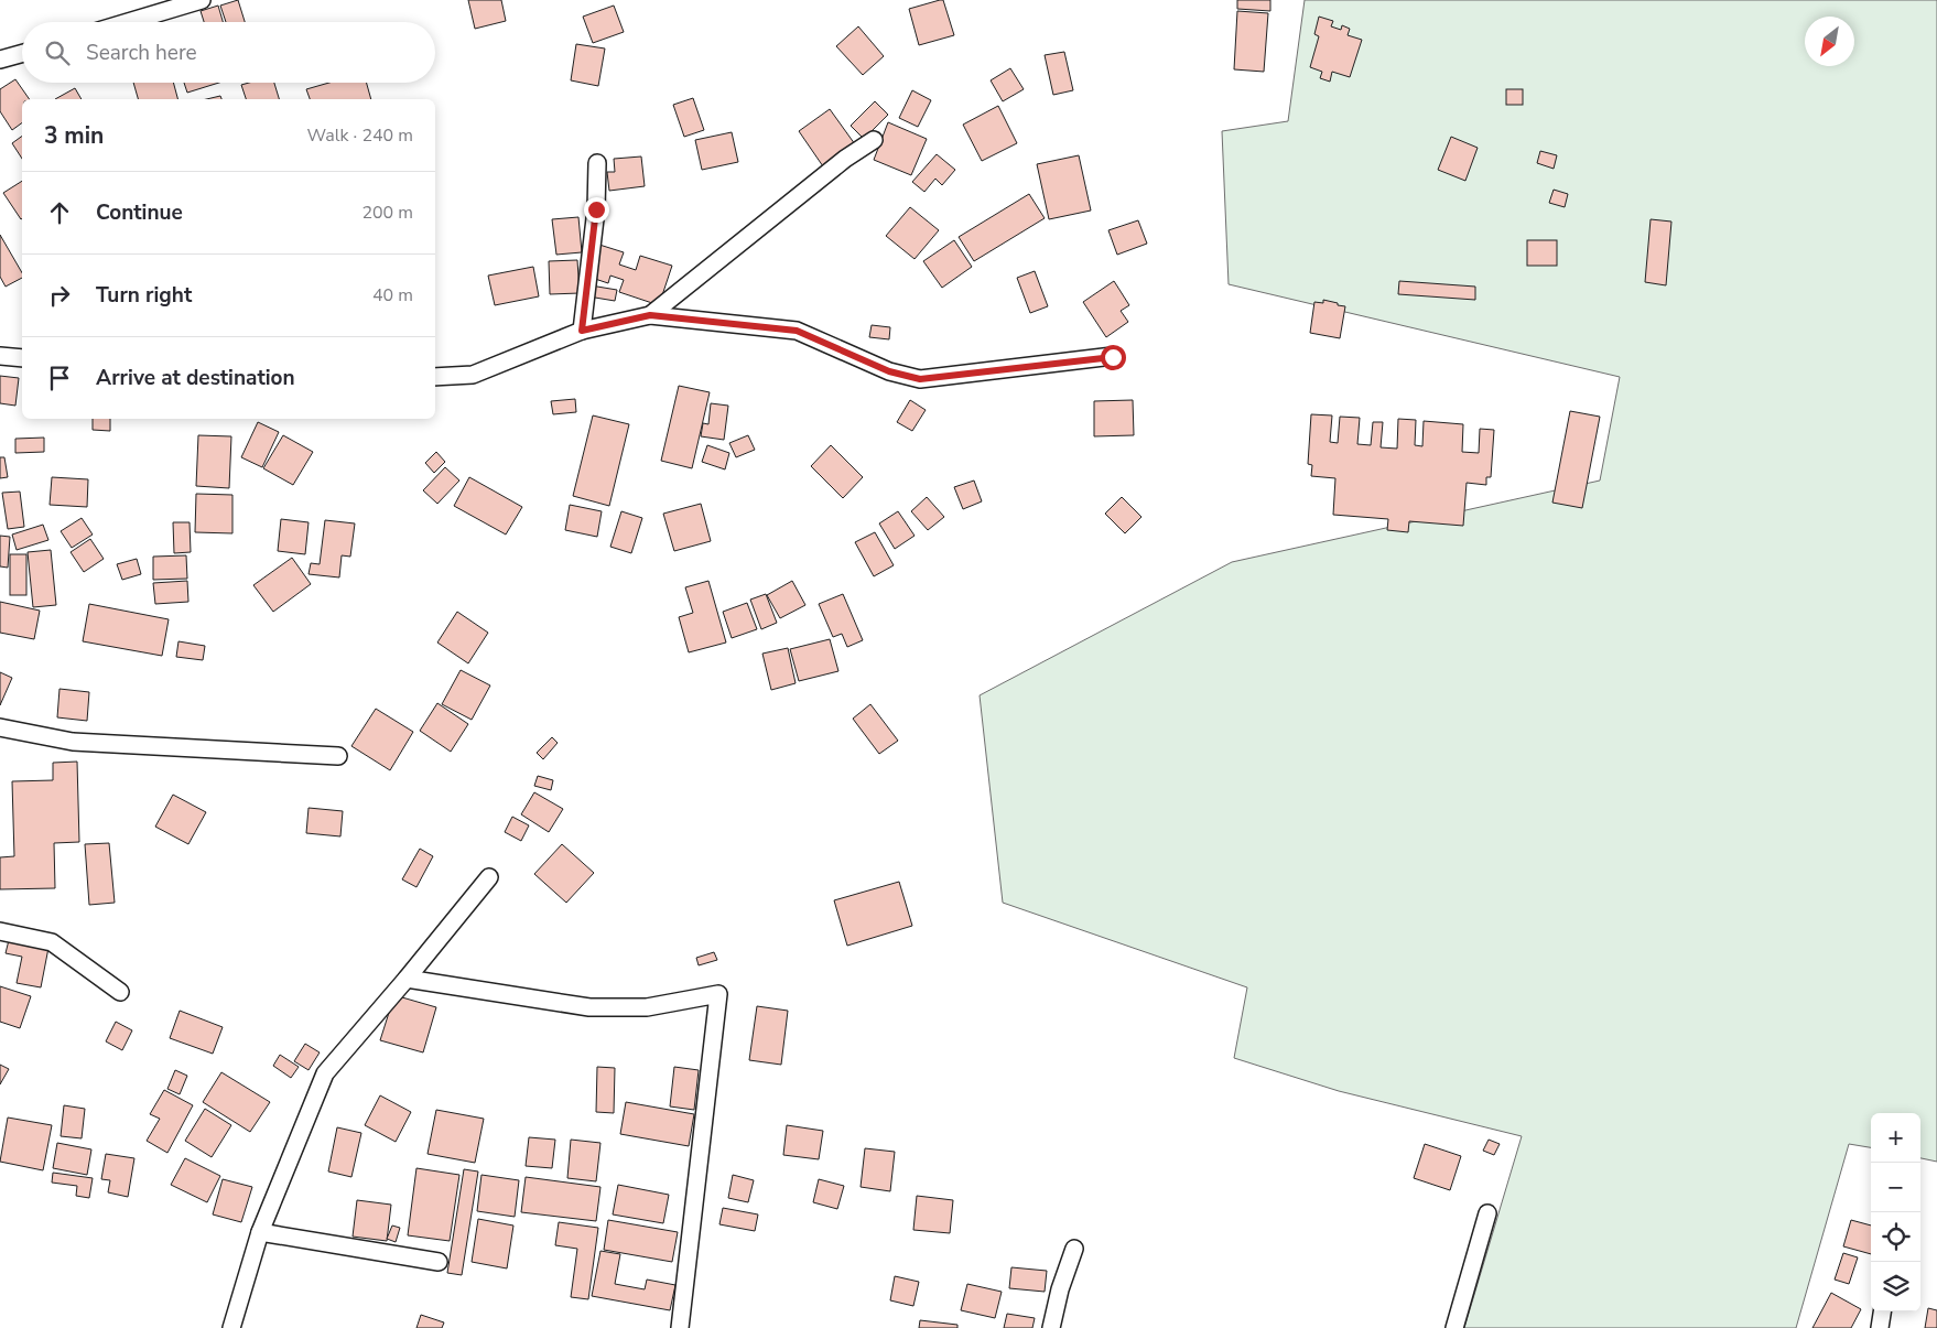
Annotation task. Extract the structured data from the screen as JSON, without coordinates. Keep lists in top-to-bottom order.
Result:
{
  "north": "bottom left",
  "page": {
    "search": "Search here",
    "heading": ["3 min", "Walk · 240 m"],
    "list": [
      ["Continue", "200 m"],
      ["Turn right", "40 m"],
      "Arrive at destination"
    ],
    "map_buttons": ["+", "−"]
  }
}
